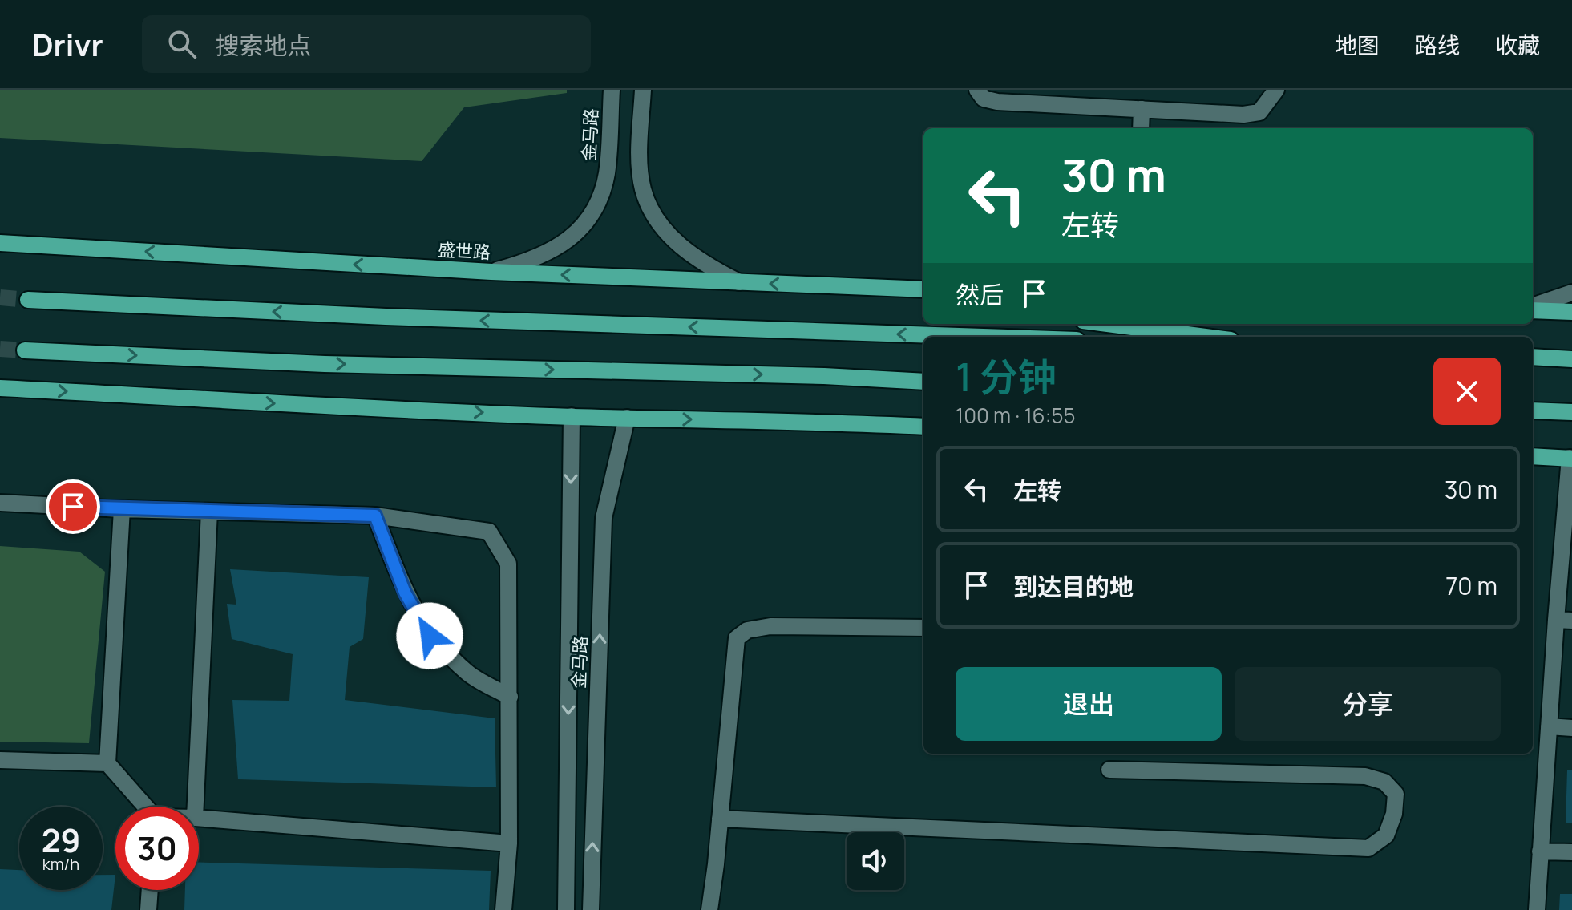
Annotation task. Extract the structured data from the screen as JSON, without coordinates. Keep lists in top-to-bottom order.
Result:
{
  "streets": {
    "main road": ["盛世路"],
    "street": ["金马路"]
  },
  "crossings": [
    ["金马路", "盛世路"]
  ],
  "page": {
    "header": "Drivr",
    "search": "搜索地点",
    "nav": ["地图", "路线", "收藏"],
    "turn": ["30 m", "左转"],
    "then": "然后",
    "heading": ["1 分钟", "100 m · 16:55"],
    "list": [
      {
        "name": "左转",
        "value": "30 m"
      },
      {
        "name": "到达目的地",
        "value": "70 m"
      }
    ],
    "buttons": ["退出", "分享"],
    "speed": "29 km/h",
    "limit": "30"
  }
}
